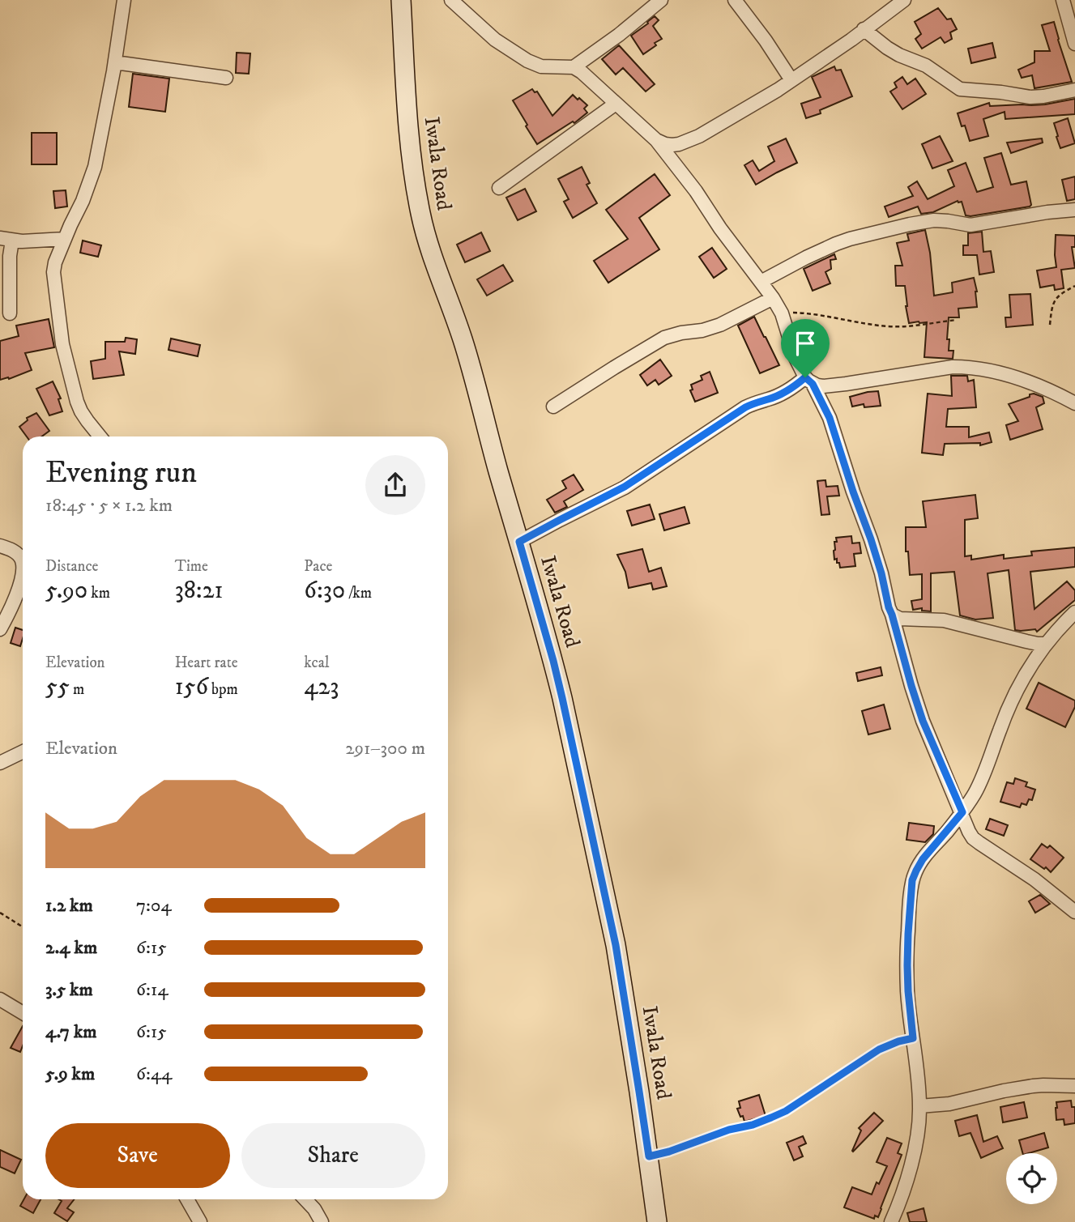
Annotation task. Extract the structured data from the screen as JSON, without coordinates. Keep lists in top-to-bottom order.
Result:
{
  "streets": {
    "street": ["Iwala Road"]
  },
  "page": {
    "heading": ["Evening run", "18:45 · 5 × 1.2 km"],
    "stats": [
      ["Distance", "5.90 km"],
      ["Time", "38:21"],
      ["Pace", "6:30 /km"],
      ["Elevation", "55 m"],
      ["Heart rate", "156 bpm"],
      ["kcal", "423"]
    ],
    "chart": ["Elevation", "291–300 m"],
    "list": [
      {
        "name": "1.2 km",
        "note": "7:04"
      },
      {
        "name": "2.4 km",
        "note": "6:15"
      },
      {
        "name": "3.5 km",
        "note": "6:14"
      },
      {
        "name": "4.7 km",
        "note": "6:15"
      },
      {
        "name": "5.9 km",
        "note": "6:44"
      }
    ],
    "buttons": ["Save", "Share"]
  }
}
